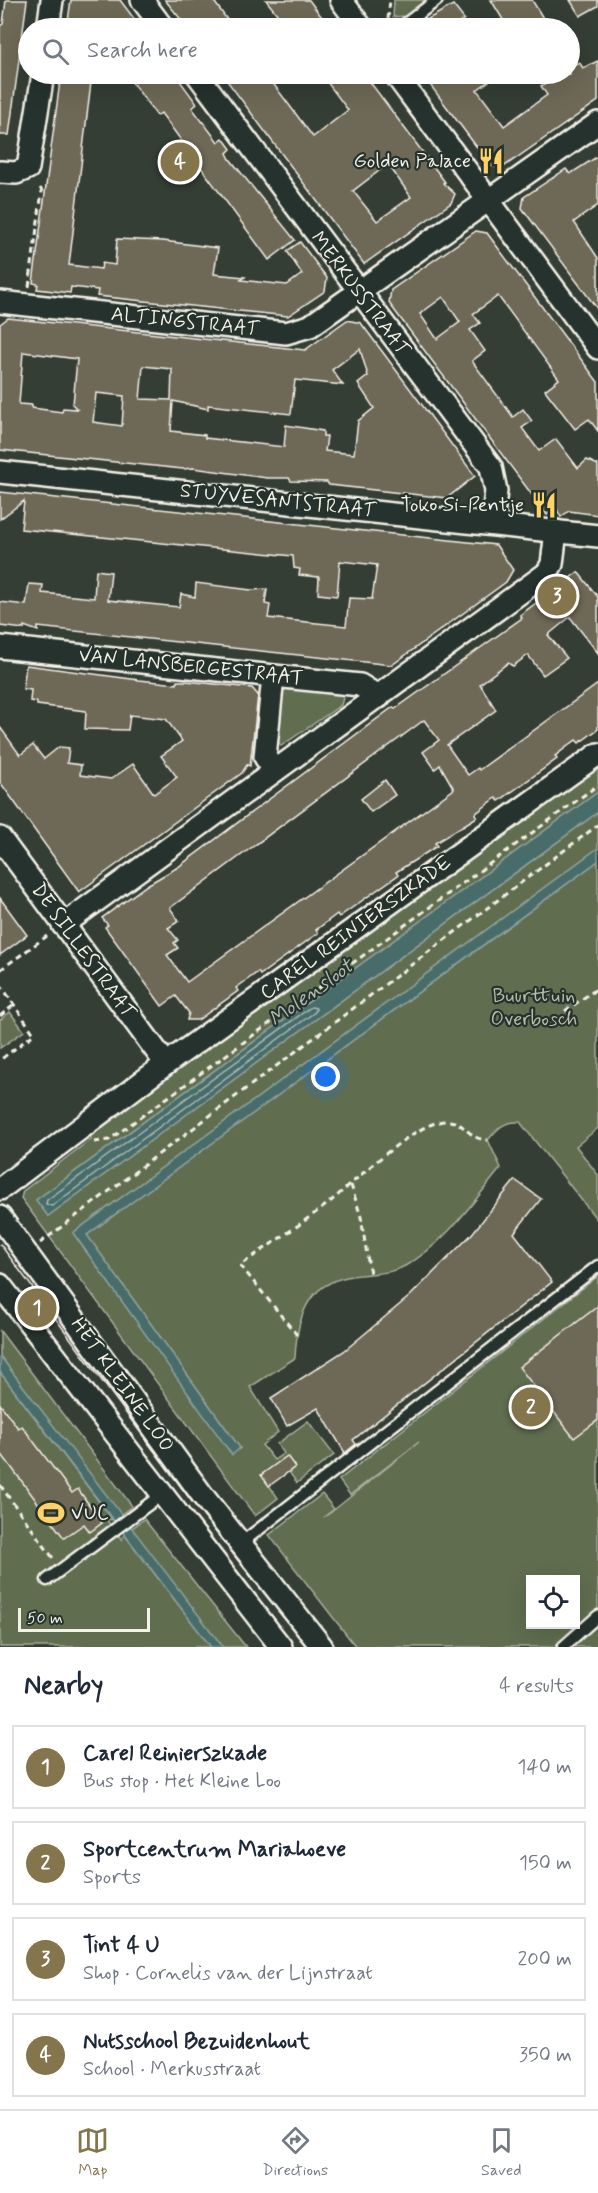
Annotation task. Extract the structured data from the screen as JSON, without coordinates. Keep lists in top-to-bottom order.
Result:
{
  "streets": {
    "street": [
      "MERKUSSTRAAT",
      "ALTINGSTRAAT",
      "STUYVESANTSTRAAT",
      "VAN LANSBERGESTRAAT",
      "CAREL REINIERSZKADE",
      "DE SILLESTRAAT",
      "HET KLEINE LOO"
    ]
  },
  "crossings": [
    ["MERKUSSTRAAT", "ALTINGSTRAAT"],
    ["MERKUSSTRAAT", "STUYVESANTSTRAAT"],
    ["CAREL REINIERSZKADE", "DE SILLESTRAAT"]
  ],
  "water": ["Molensloot"],
  "parks": ["Buurttuin Overbosch"],
  "places": {
    "restaurant": ["Golden Palace", "Toko Si-Pentje"],
    "sports": ["VUC"]
  },
  "scale_bar": "50 m",
  "page": {
    "search": "Search here",
    "pins": [
      "4",
      "3",
      "1",
      "2"
    ],
    "scale": "50 m",
    "heading": ["Nearby", "4 results"],
    "list": [
      {
        "mark": "1",
        "name": "Carel Reinierszkade",
        "note": "Bus stop · Het Kleine Loo",
        "value": "140 m"
      },
      {
        "mark": "2",
        "name": "Sportcentrum Mariahoeve",
        "note": "Sports",
        "value": "150 m"
      },
      {
        "mark": "3",
        "name": "Tint 4 U",
        "note": "Shop · Cornelis van der Lijnstraat",
        "value": "200 m"
      },
      {
        "mark": "4",
        "name": "Nutsschool Bezuidenhout",
        "note": "School · Merkusstraat",
        "value": "350 m"
      }
    ],
    "nav": ["Map", "Directions", "Saved"]
  }
}
